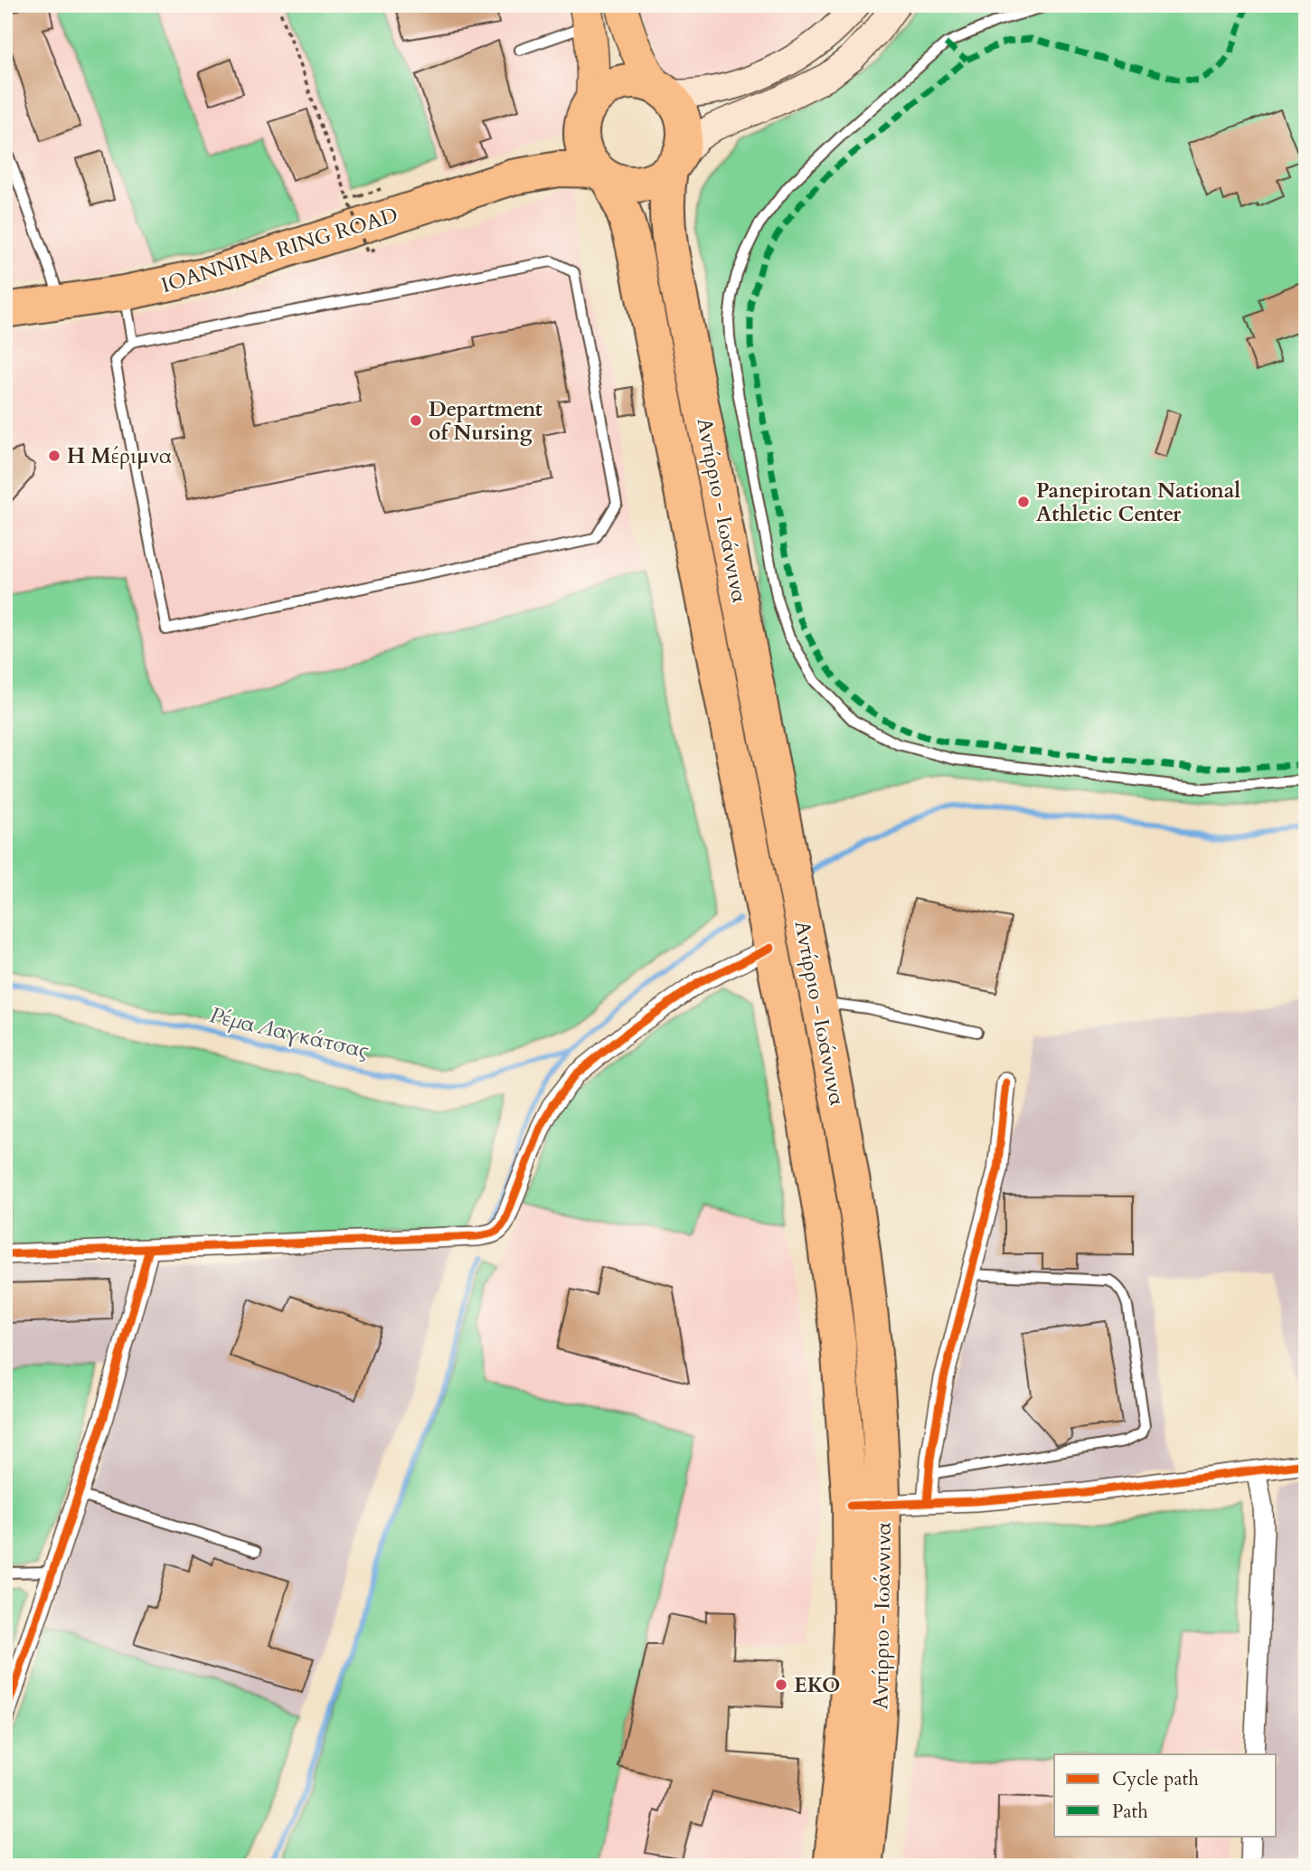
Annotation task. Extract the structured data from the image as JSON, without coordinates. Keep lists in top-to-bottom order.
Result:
{
  "streets": {
    "highway": ["IOANNINA RING ROAD", "Αντίρριο - Ιωάννινα"]
  },
  "crossings": [
    ["IOANNINA RING ROAD", "Αντίρριο - Ιωάννινα"]
  ],
  "water": ["Ρέμα Λαγκάτσας"],
  "places": [
    "Department of Nursing",
    "Η Μέριμνα",
    "Panepirotan National Athletic Center",
    "EKO"
  ],
  "legend": ["Cycle path", "Path"]
}
